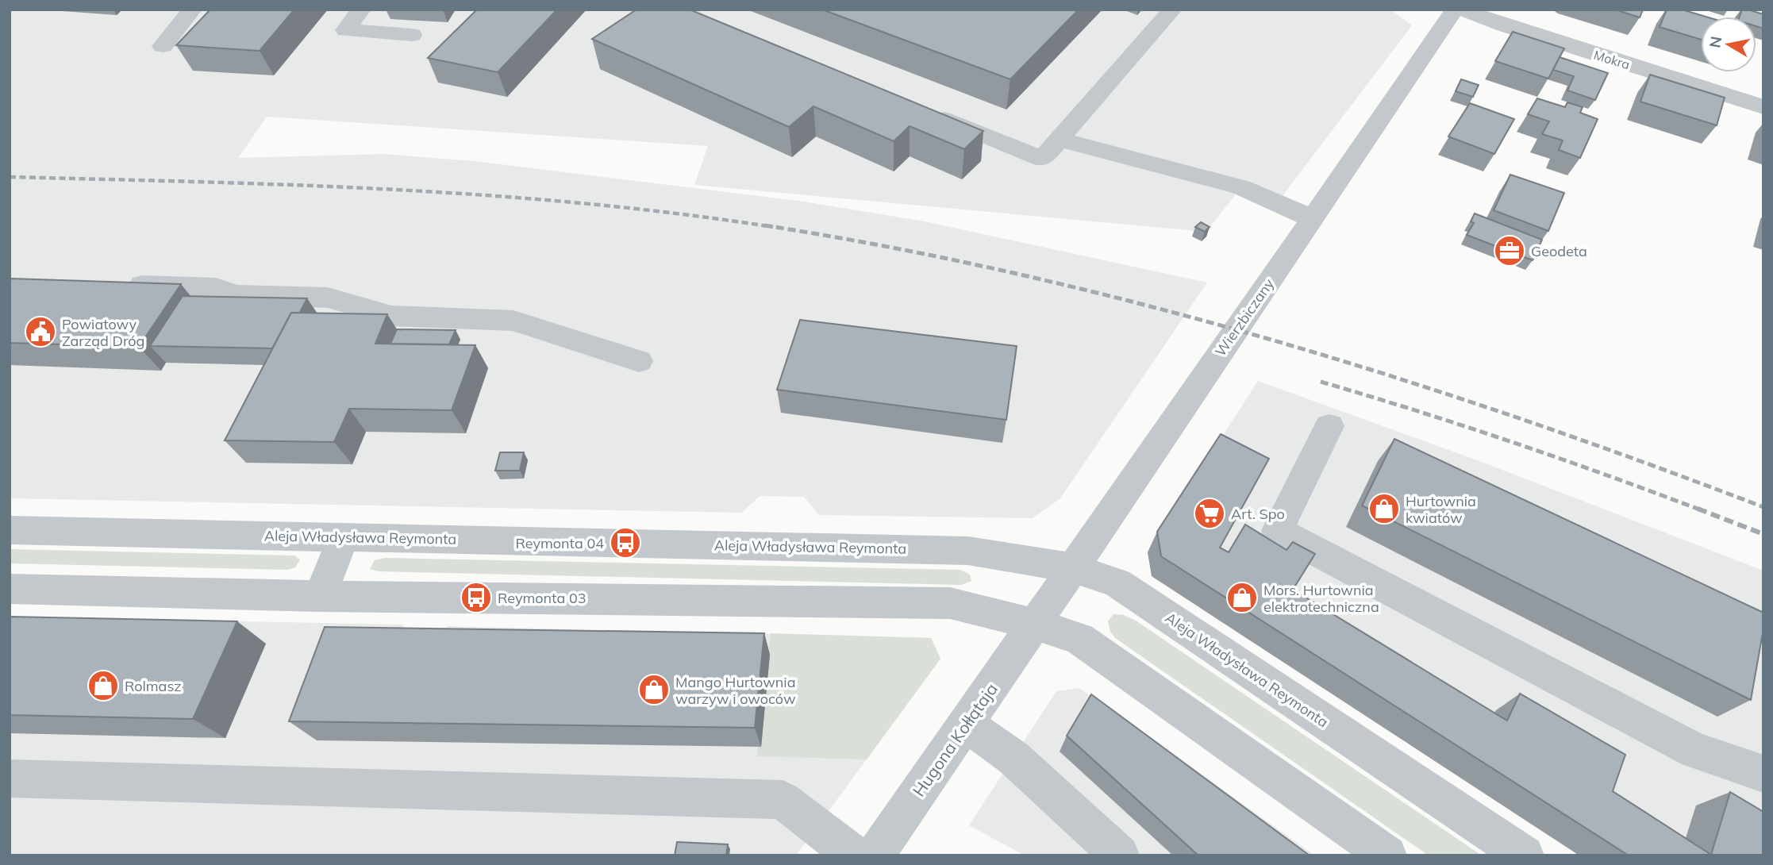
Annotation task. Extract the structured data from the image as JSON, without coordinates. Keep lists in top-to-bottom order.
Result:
{
  "streets": {
    "street": [
      "Mokra",
      "Wierzbiczany",
      "Aleja Władysława Reymonta",
      "Hugona Kołłątaja"
    ]
  },
  "crossings": [
    ["Wierzbiczany", "Aleja Władysława Reymonta"],
    ["Wierzbiczany", "Hugona Kołłątaja"]
  ],
  "places": {
    "office": ["Geodeta"],
    "public building": ["Powiatowy Zarząd Dróg"],
    "shop": [
      "Hurtownia kwiatów",
      "Mors. Hurtownia elektrotechniczna",
      "Rolmasz",
      "Mango Hurtownia warzyw i owoców"
    ],
    "supermarket": ["Art. Spo"],
    "bus stop": ["Reymonta 04", "Reymonta 03"]
  },
  "north": "left"
}
